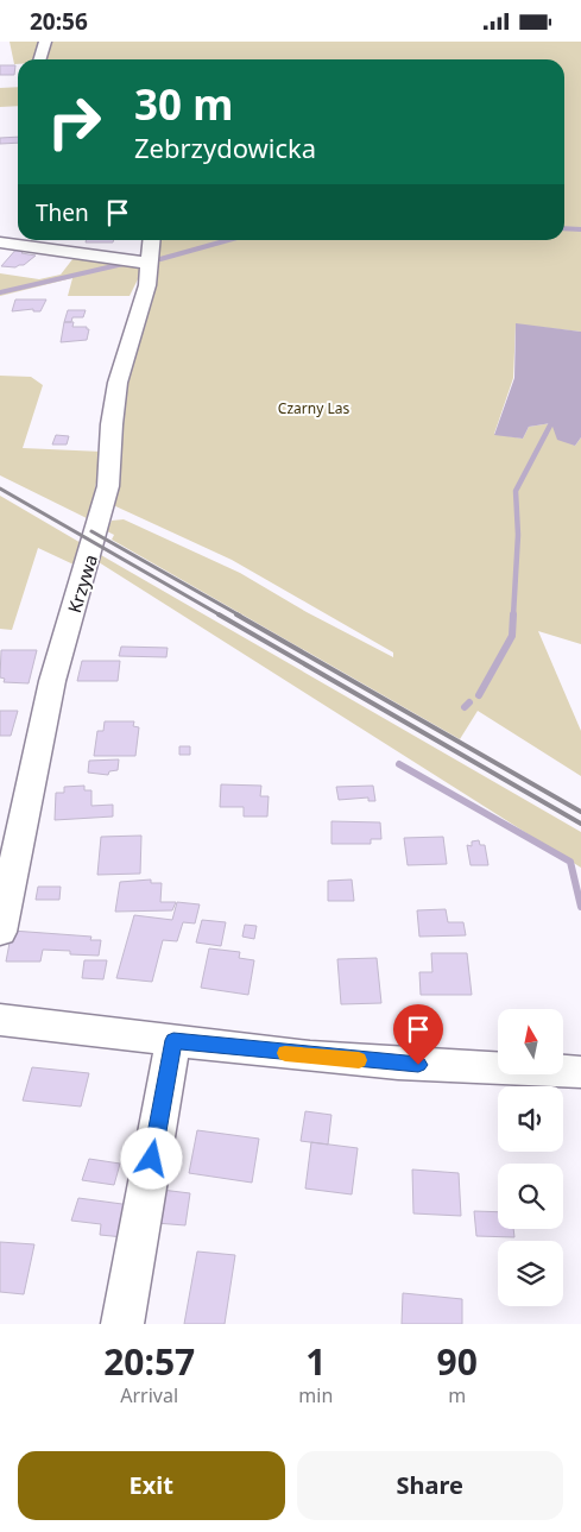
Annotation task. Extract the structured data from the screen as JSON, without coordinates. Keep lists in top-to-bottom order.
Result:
{
  "streets": {
    "street": ["Krzywa"]
  },
  "parks": ["Czarny Las"],
  "north": "top",
  "page": {
    "status": "20:56",
    "turn": ["30 m", "Zebrzydowicka"],
    "then": "Then",
    "eta": [
      "20:57",
      "Arrival",
      "1",
      "min",
      "90",
      "m"
    ],
    "buttons": ["Exit", "Share"]
  }
}
